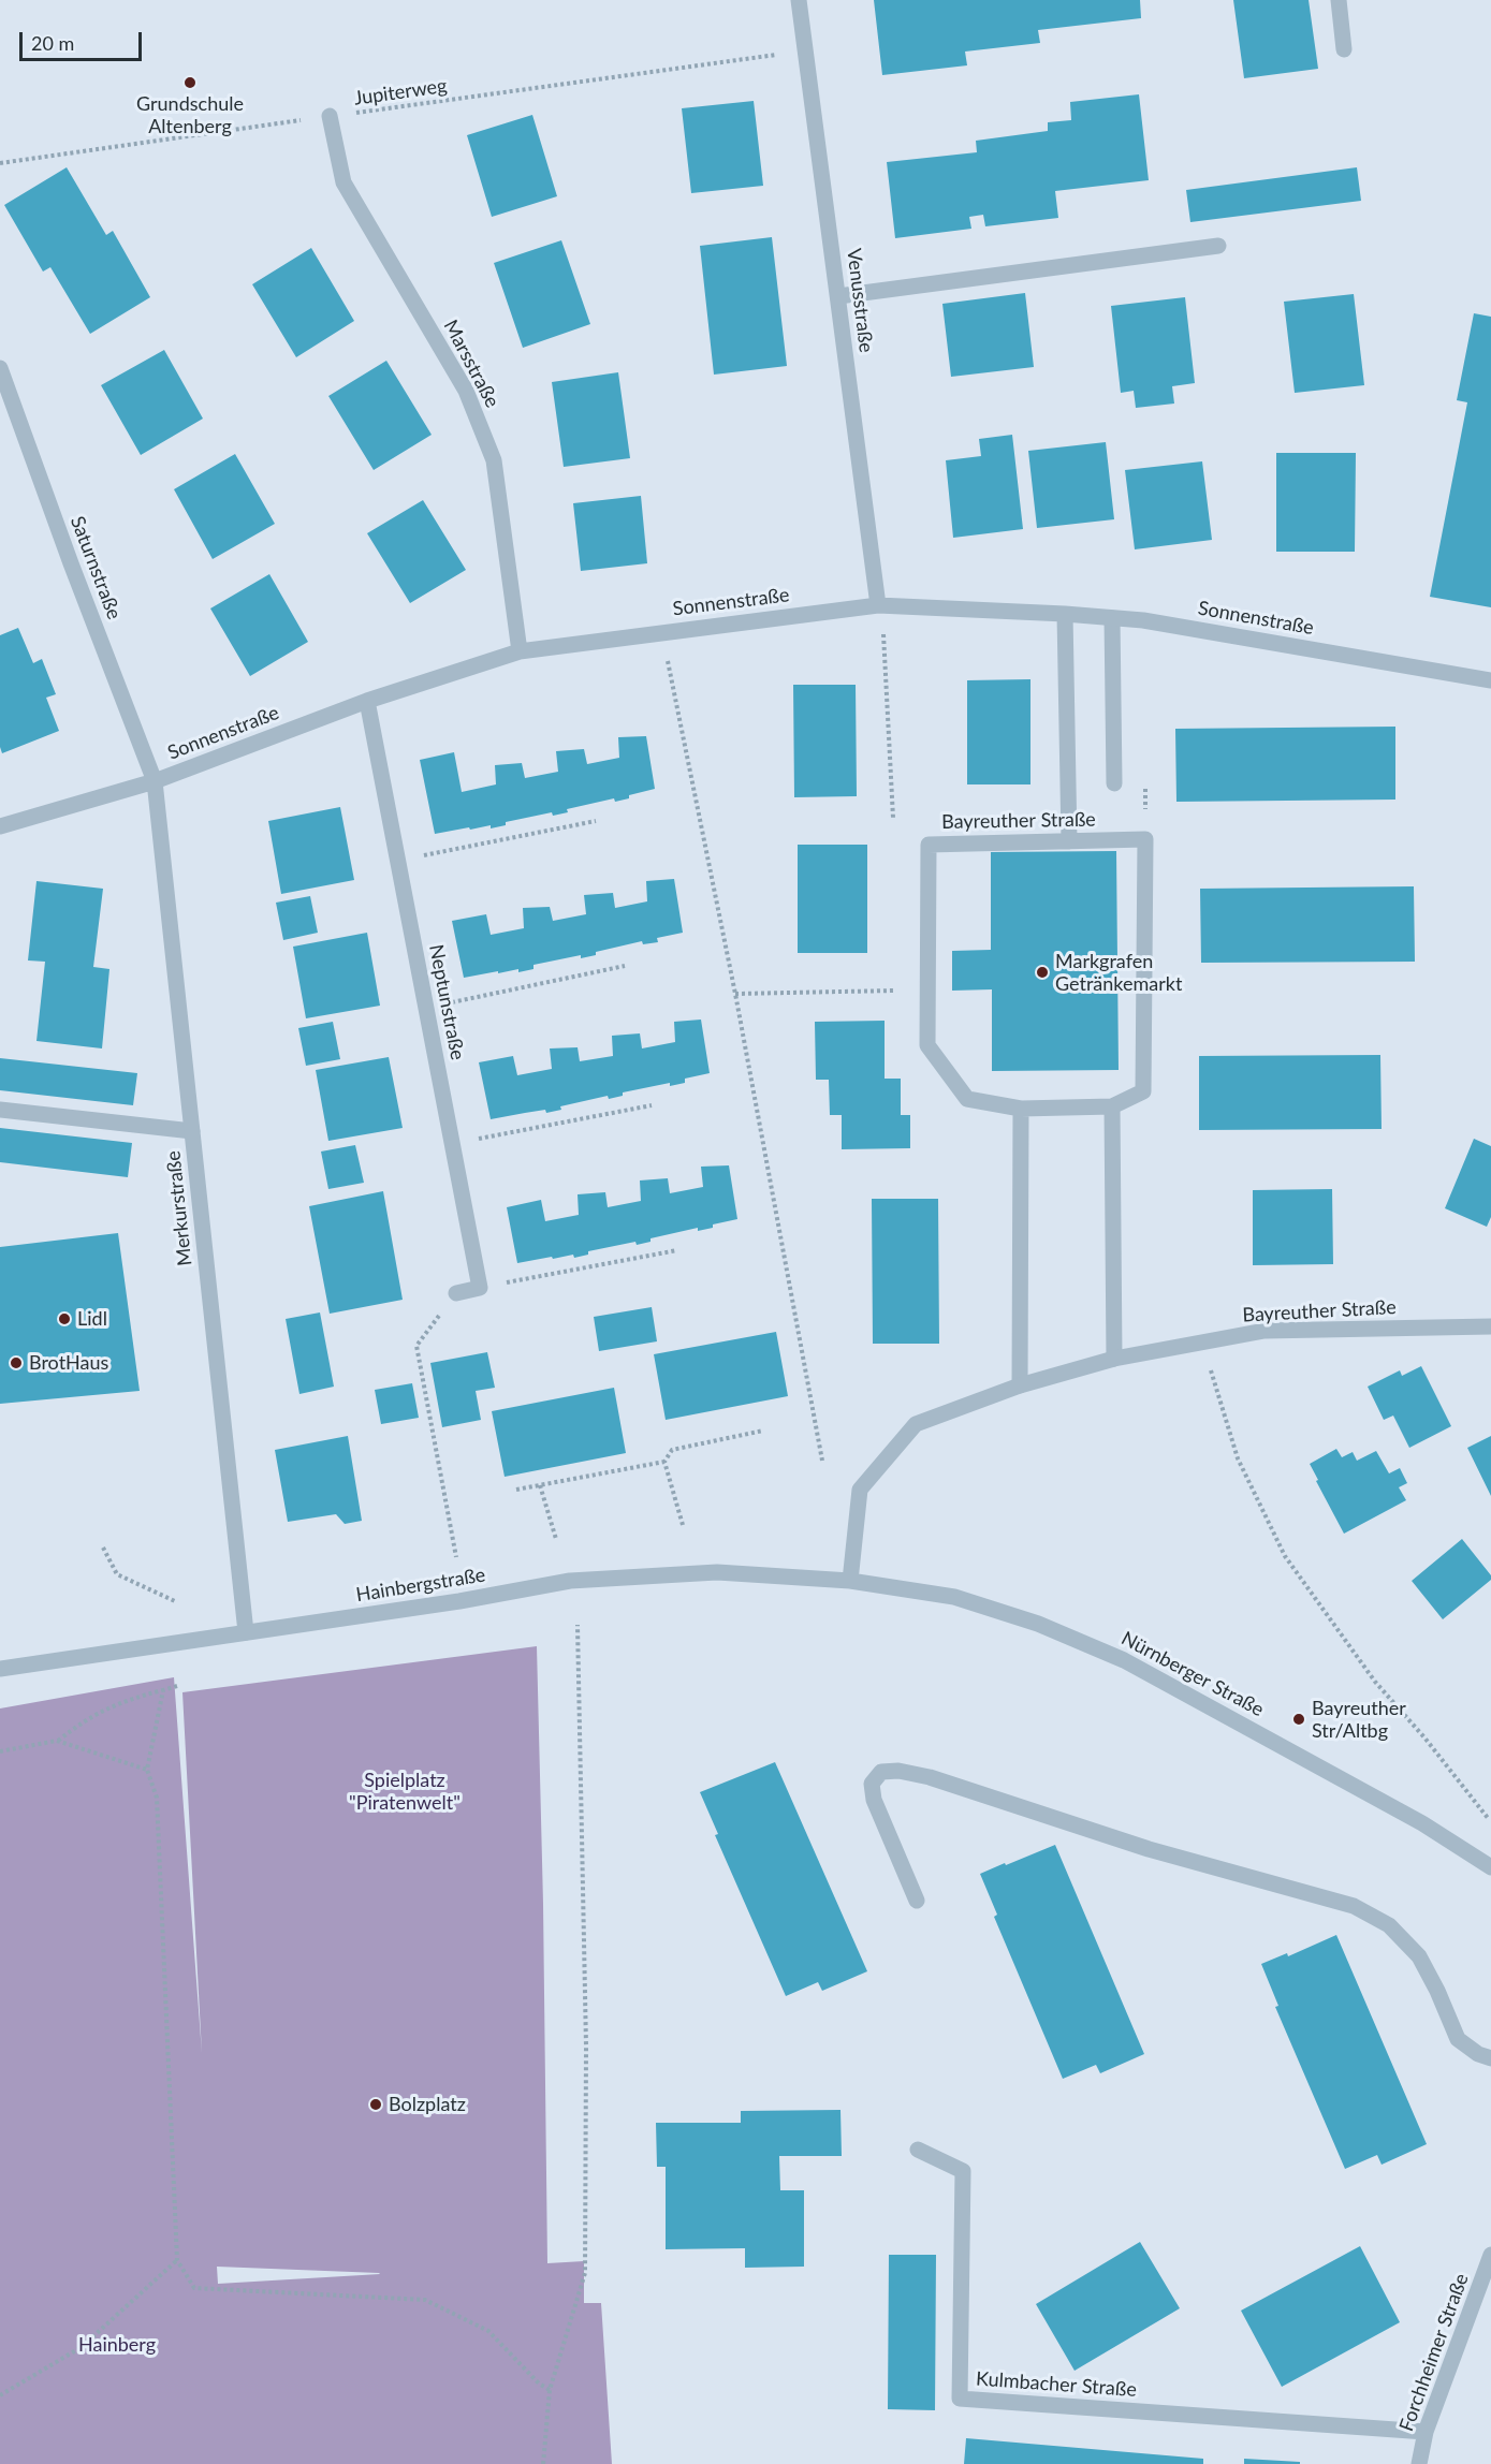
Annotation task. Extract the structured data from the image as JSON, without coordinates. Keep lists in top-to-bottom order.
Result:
{
  "streets": {
    "street": [
      "Venusstraße",
      "Marsstraße",
      "Saturnstraße",
      "Sonnenstraße",
      "Bayreuther Straße",
      "Neptunstraße",
      "Merkurstraße",
      "Hainbergstraße",
      "Nürnberger Straße",
      "Forchheimer Straße",
      "Kulmbacher Straße"
    ],
    "path": ["Jupiterweg"]
  },
  "crossings": [
    ["Jupiterweg", "Venusstraße"],
    ["Jupiterweg", "Marsstraße"],
    ["Venusstraße", "Sonnenstraße"],
    ["Marsstraße", "Sonnenstraße"],
    ["Saturnstraße", "Sonnenstraße"],
    ["Saturnstraße", "Merkurstraße"],
    ["Sonnenstraße", "Neptunstraße"],
    ["Sonnenstraße", "Merkurstraße"],
    ["Bayreuther Straße", "Hainbergstraße"],
    ["Bayreuther Straße", "Nürnberger Straße"],
    ["Merkurstraße", "Hainbergstraße"],
    ["Hainbergstraße", "Nürnberger Straße"],
    ["Forchheimer Straße", "Kulmbacher Straße"]
  ],
  "parks": ["Spielplatz \"Piratenwelt\"", "Hainberg"],
  "places": [
    "Grundschule Altenberg",
    "Markgrafen Getränkemarkt",
    "Lidl",
    "BrotHaus",
    "Bayreuther Str/Altbg",
    "Bolzplatz"
  ],
  "scale_bar": "20 m"
}
